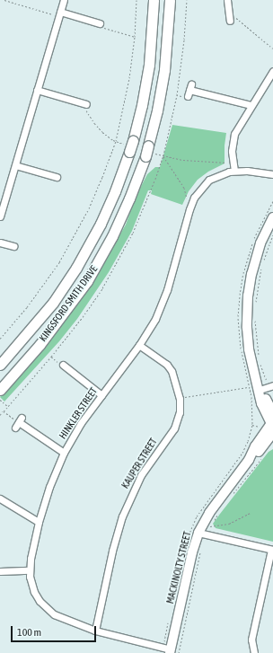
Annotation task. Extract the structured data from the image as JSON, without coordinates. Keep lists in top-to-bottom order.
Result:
{
  "streets": {
    "main road": ["KINGSFORD SMITH DRIVE"],
    "street": ["HINKLER STREET", "KAUPER STREET", "MACKINOLTY STREET"]
  },
  "crossings": [
    ["HINKLER STREET", "KAUPER STREET"],
    ["HINKLER STREET", "MACKINOLTY STREET"]
  ],
  "scale_bar": "100 m"
}
